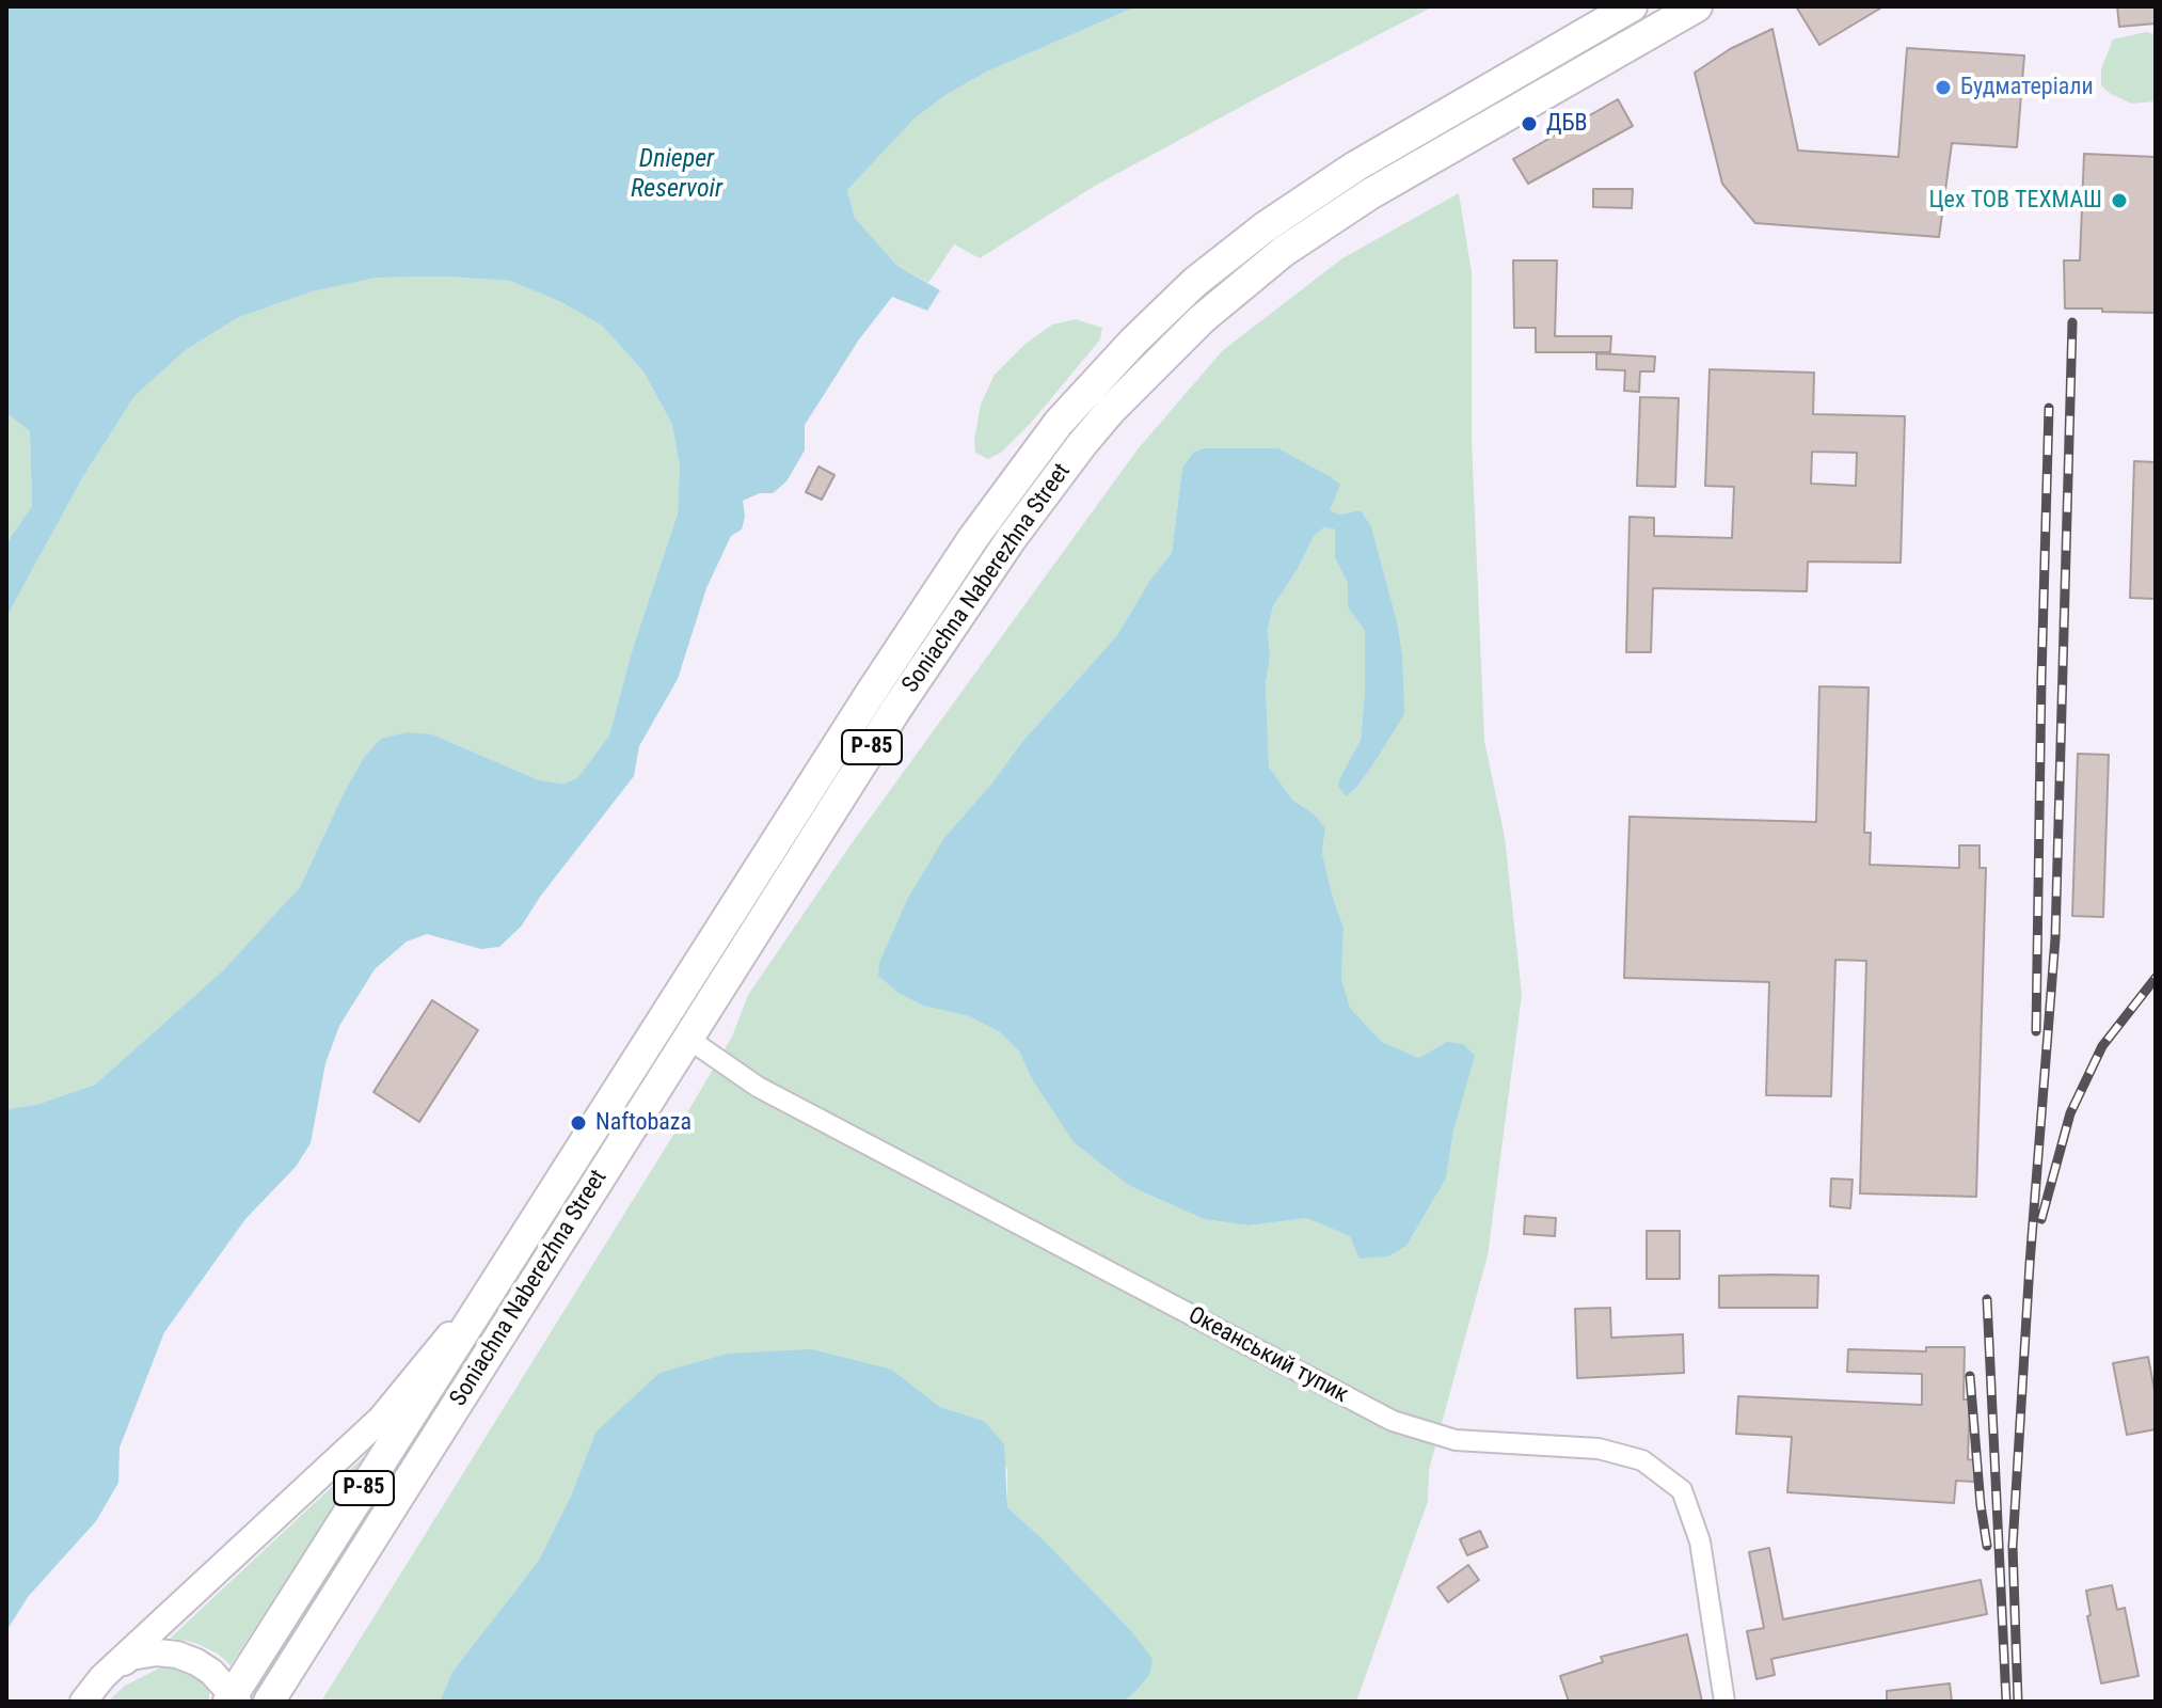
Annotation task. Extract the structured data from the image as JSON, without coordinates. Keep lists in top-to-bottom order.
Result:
{
  "streets": {
    "main road": ["Soniachna Naberezhna Street", "Р-85"],
    "street": ["Океанський тупик"]
  },
  "crossings": [
    ["Soniachna Naberezhna Street", "Океанський тупик"]
  ],
  "water": ["Dnieper Reservoir"],
  "places": [
    "Будматеріали",
    "ДБВ",
    "Цех ТОВ ТЕХМАШ",
    "Naftobaza"
  ]
}
